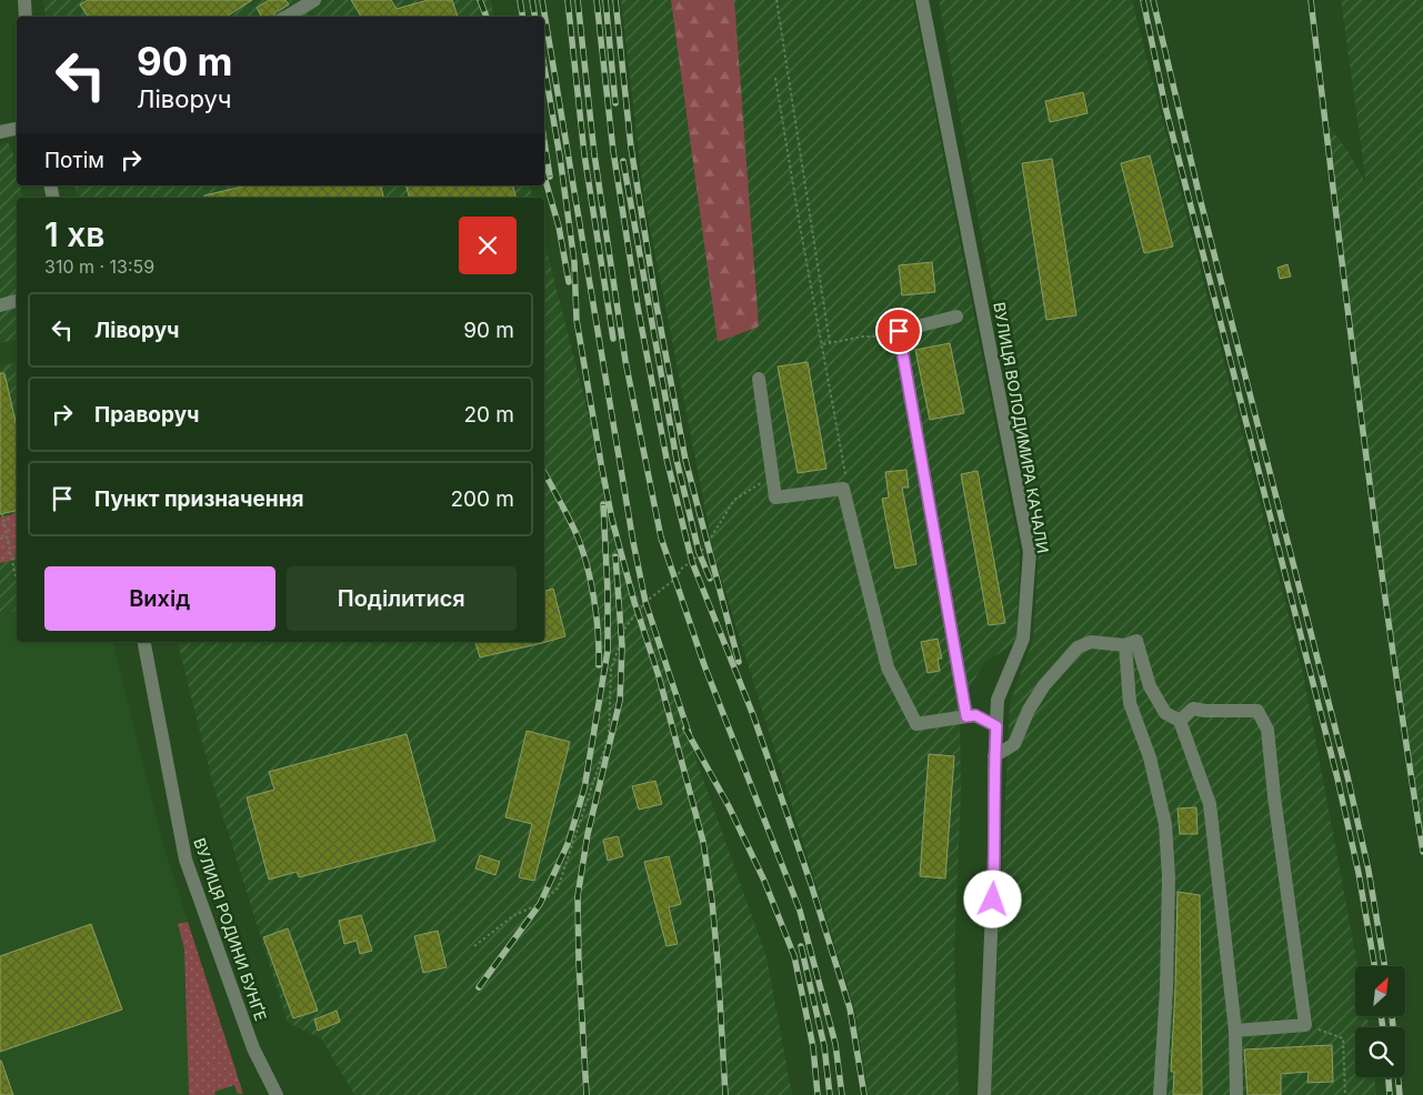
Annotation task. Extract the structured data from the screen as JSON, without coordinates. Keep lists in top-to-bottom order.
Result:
{
  "streets": {
    "street": ["ВУЛИЦЯ ВОЛОДИМИРА КАЧАЛИ", "ВУЛИЦЯ РОДИНИ БУНҐЕ"]
  },
  "north": "top right",
  "page": {
    "turn": ["90 m", "Ліворуч"],
    "then": "Потім",
    "heading": ["1 хв", "310 m · 13:59"],
    "list": [
      {
        "name": "Ліворуч",
        "value": "90 m"
      },
      {
        "name": "Праворуч",
        "value": "20 m"
      },
      {
        "name": "Пункт призначення",
        "value": "200 m"
      }
    ],
    "buttons": ["Вихід", "Поділитися"]
  }
}
